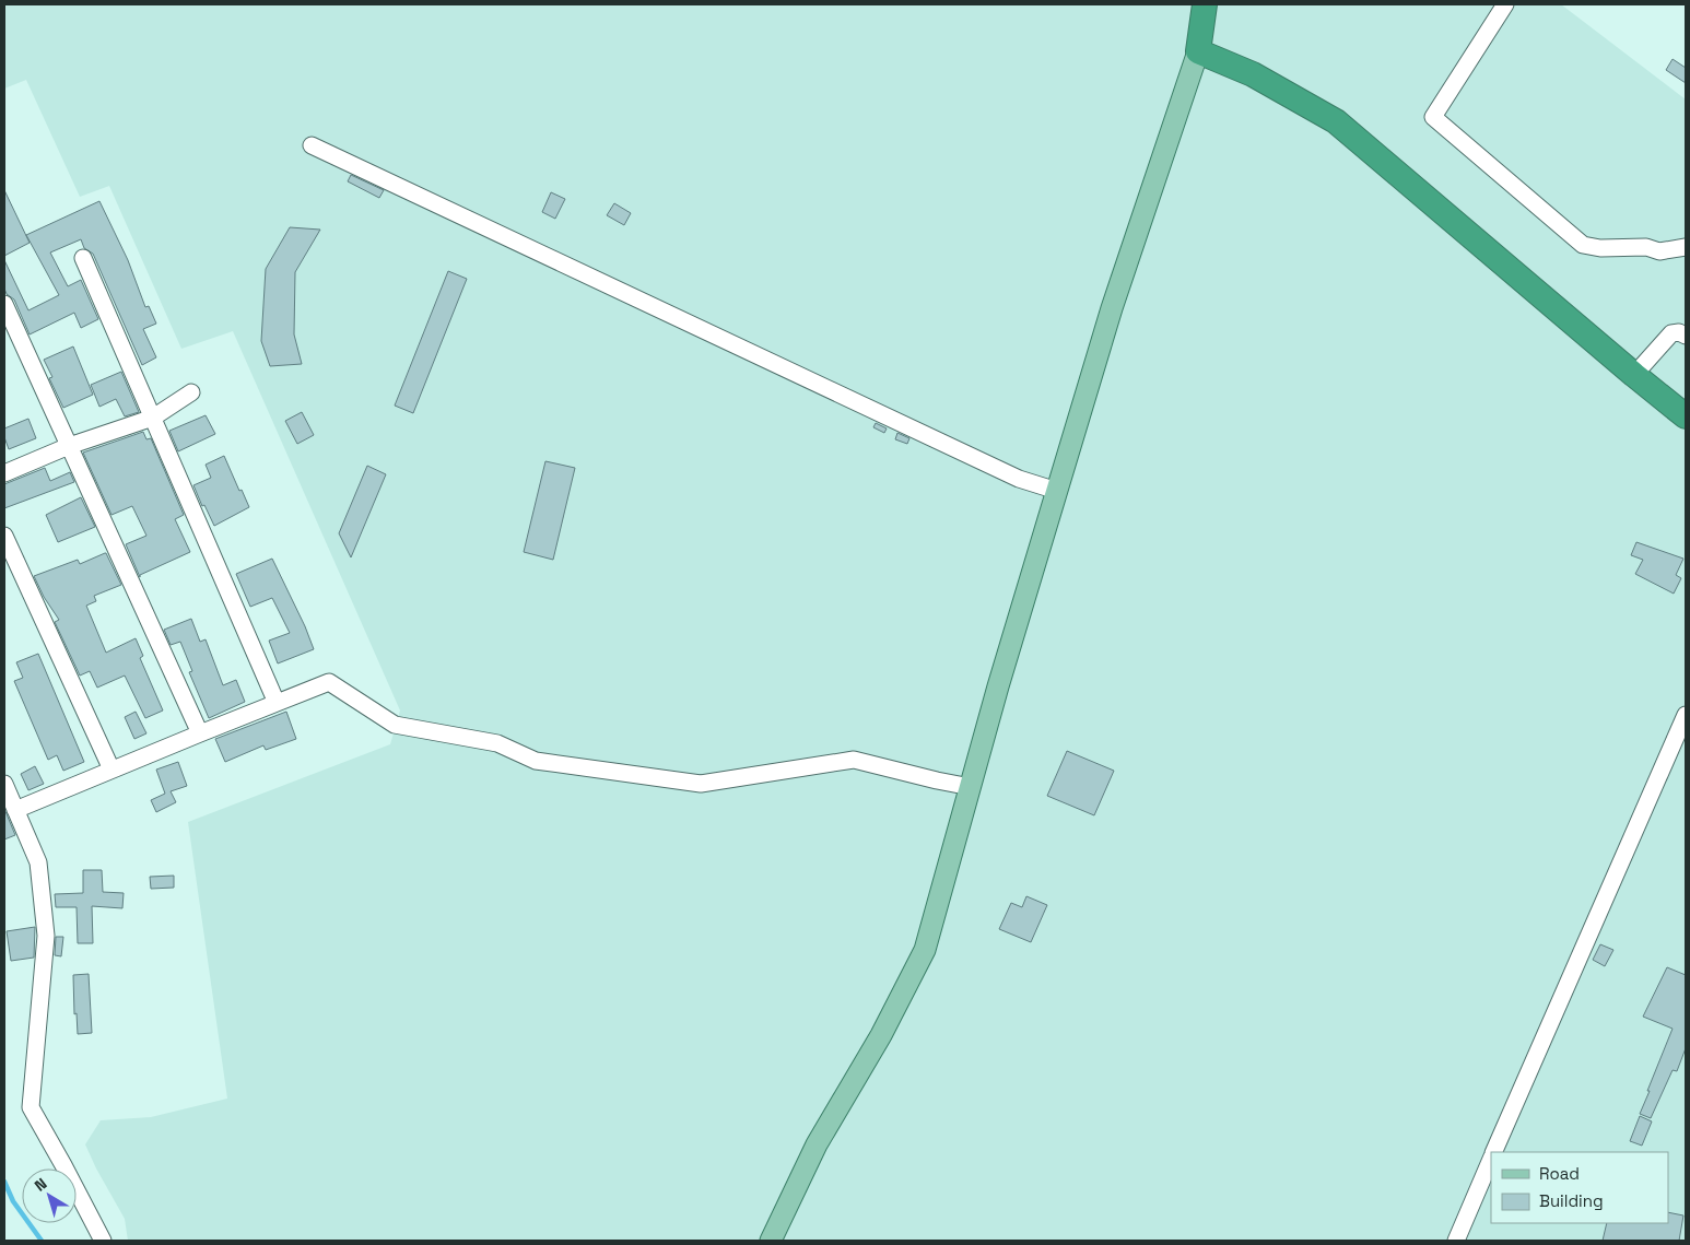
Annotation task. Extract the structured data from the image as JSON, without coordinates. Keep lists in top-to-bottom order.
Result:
{
  "legend": ["Road", "Building"],
  "north": "top left"
}
